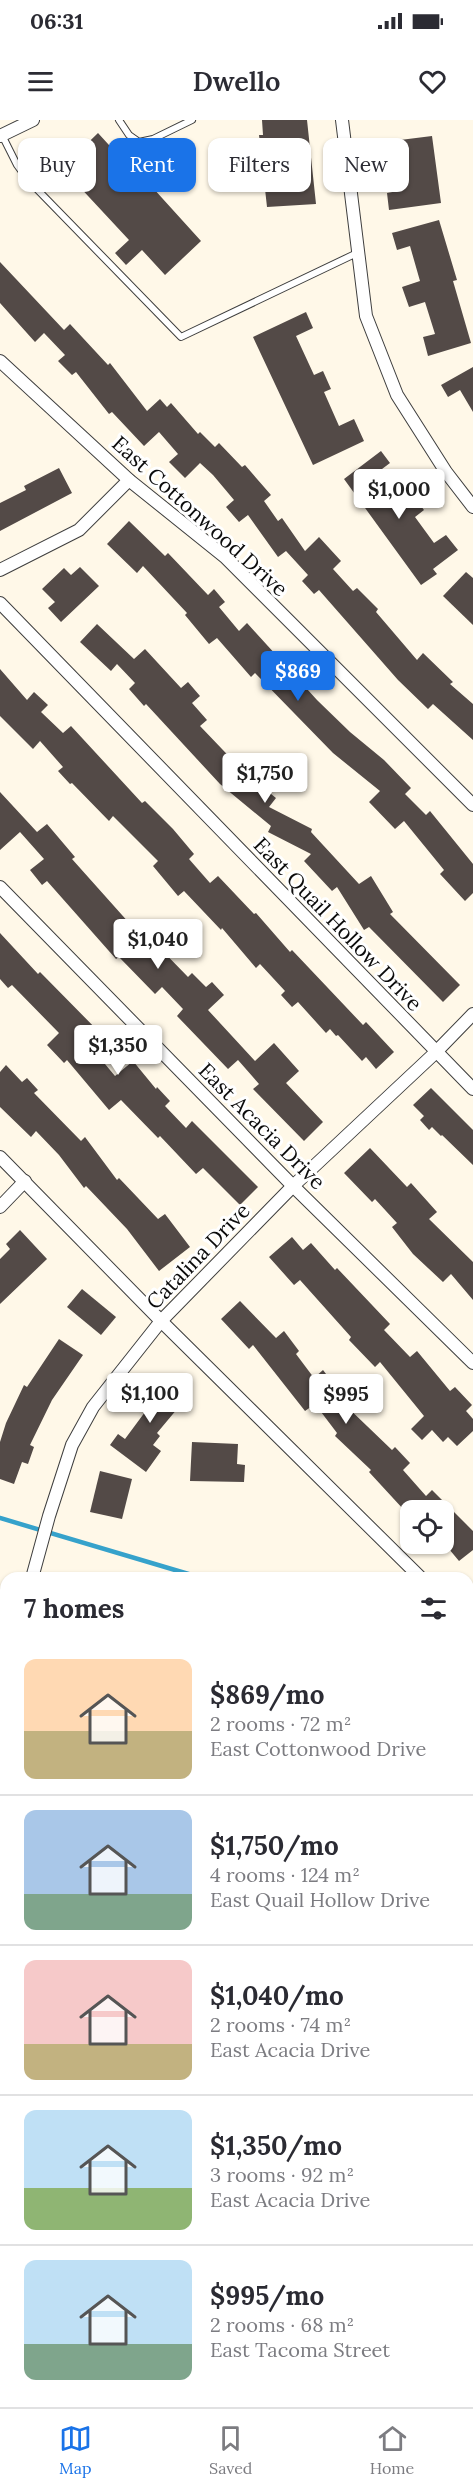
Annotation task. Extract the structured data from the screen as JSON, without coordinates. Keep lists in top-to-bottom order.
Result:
{
  "streets": {
    "street": [
      "East Cottonwood Drive",
      "East Quail Hollow Drive",
      "East Acacia Drive",
      "Catalina Drive"
    ]
  },
  "crossings": [
    ["East Quail Hollow Drive", "Catalina Drive"],
    ["East Acacia Drive", "Catalina Drive"]
  ],
  "page": {
    "status": "06:31",
    "header": "Dwello",
    "chip": [
      "Buy",
      "Rent",
      "Filters",
      "New"
    ],
    "price": [
      "$1,000",
      "$869",
      "$1,750",
      "$1,040",
      "$1,350",
      "$1,100",
      "$995"
    ],
    "heading": "7 homes",
    "list": [
      {
        "name": "$869/mo",
        "note": "2 rooms · 72 m² · East Cottonwood Drive"
      },
      {
        "name": "$1,750/mo",
        "note": "4 rooms · 124 m² · East Quail Hollow Drive"
      },
      {
        "name": "$1,040/mo",
        "note": "2 rooms · 74 m² · East Acacia Drive"
      },
      {
        "name": "$1,350/mo",
        "note": "3 rooms · 92 m² · East Acacia Drive"
      },
      {
        "name": "$995/mo",
        "note": "2 rooms · 68 m² · East Tacoma Street"
      }
    ],
    "tabs": ["Map", "Saved", "Home"]
  }
}
